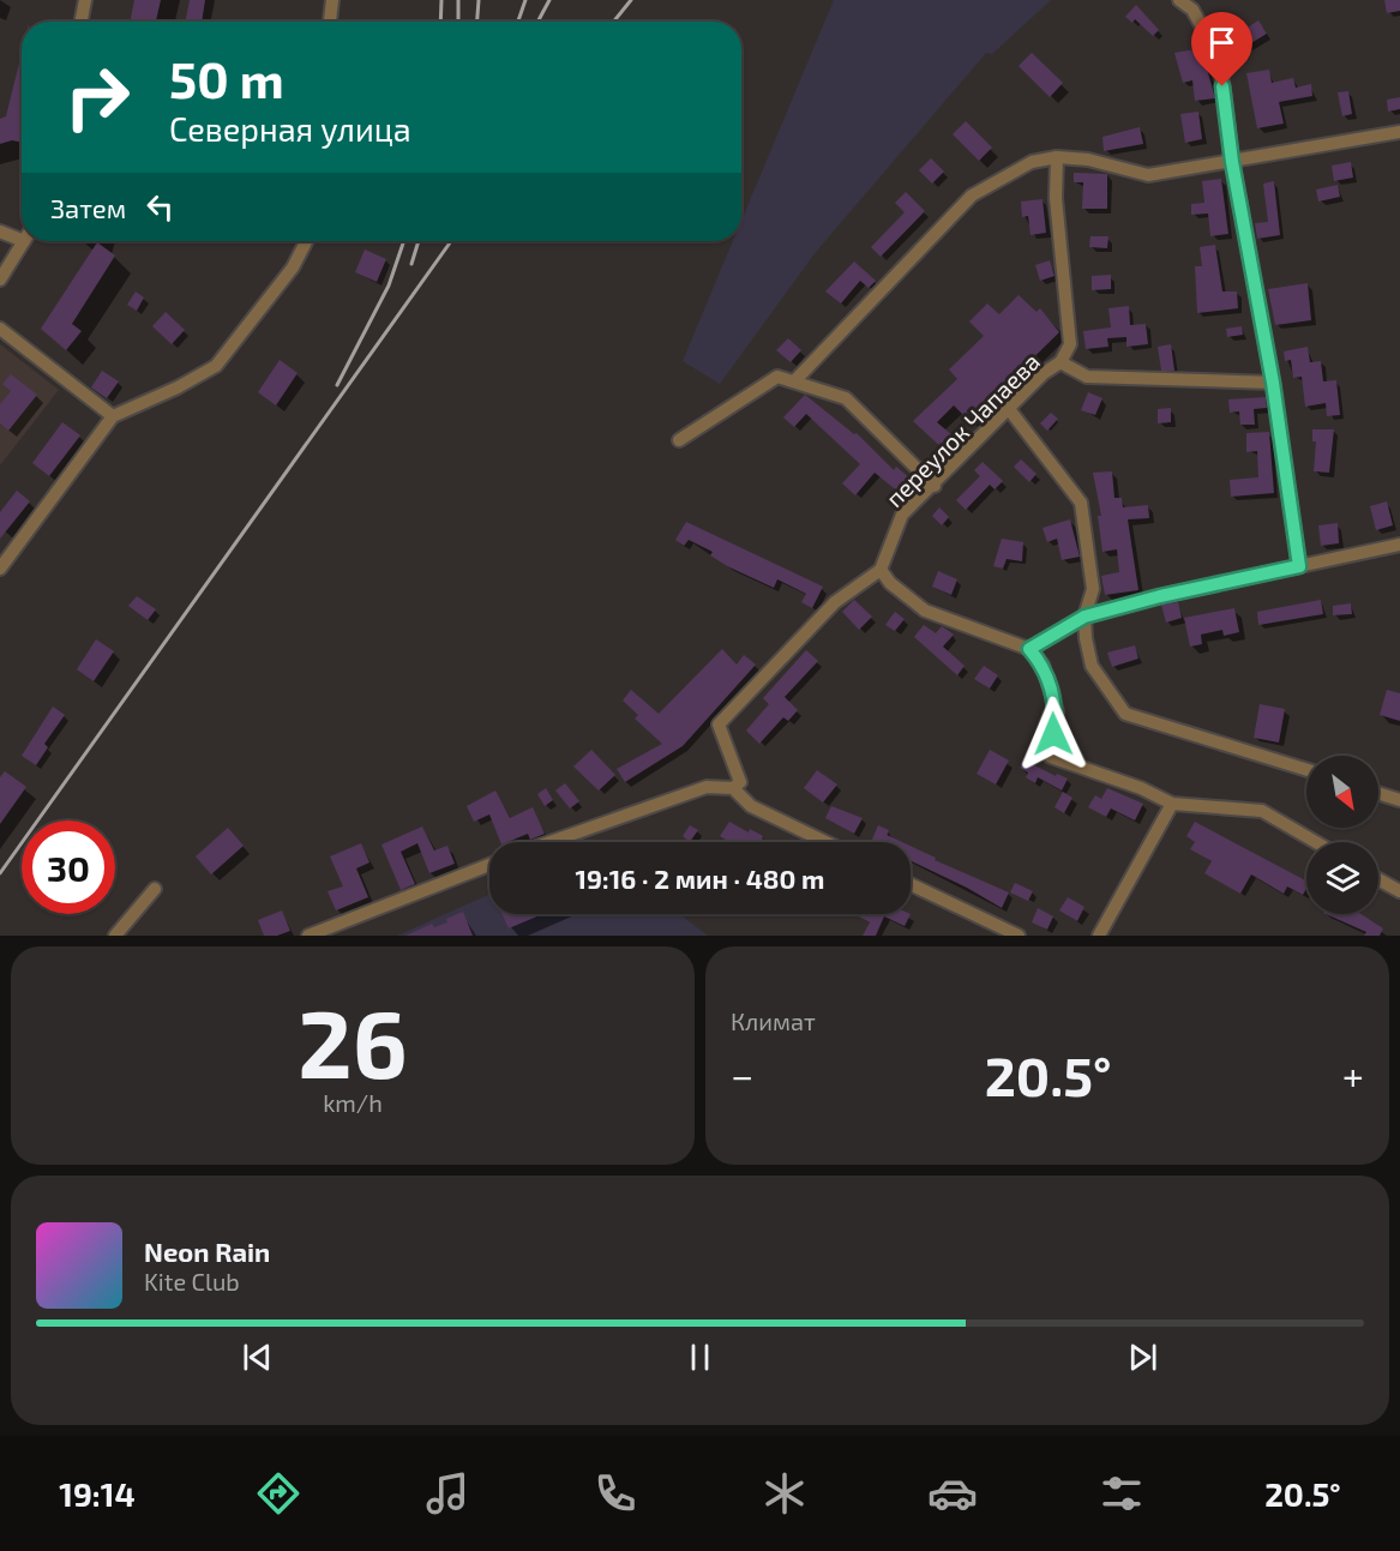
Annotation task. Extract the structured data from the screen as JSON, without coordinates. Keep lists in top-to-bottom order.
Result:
{
  "streets": {
    "street": ["переулок Чапаева"]
  },
  "north": "bottom right",
  "page": {
    "turn": ["50 m", "Северная улица"],
    "then": "Затем",
    "limit": "30",
    "trip": "19:16 · 2 мин · 480 m",
    "tile": [
      ["26", "km/h"],
      "Климат"
    ],
    "heat": ["−", "20.5°", "+"],
    "song": ["Neon Rain", "Kite Club"],
    "tabs": ["19:14", "20.5°"]
  }
}
